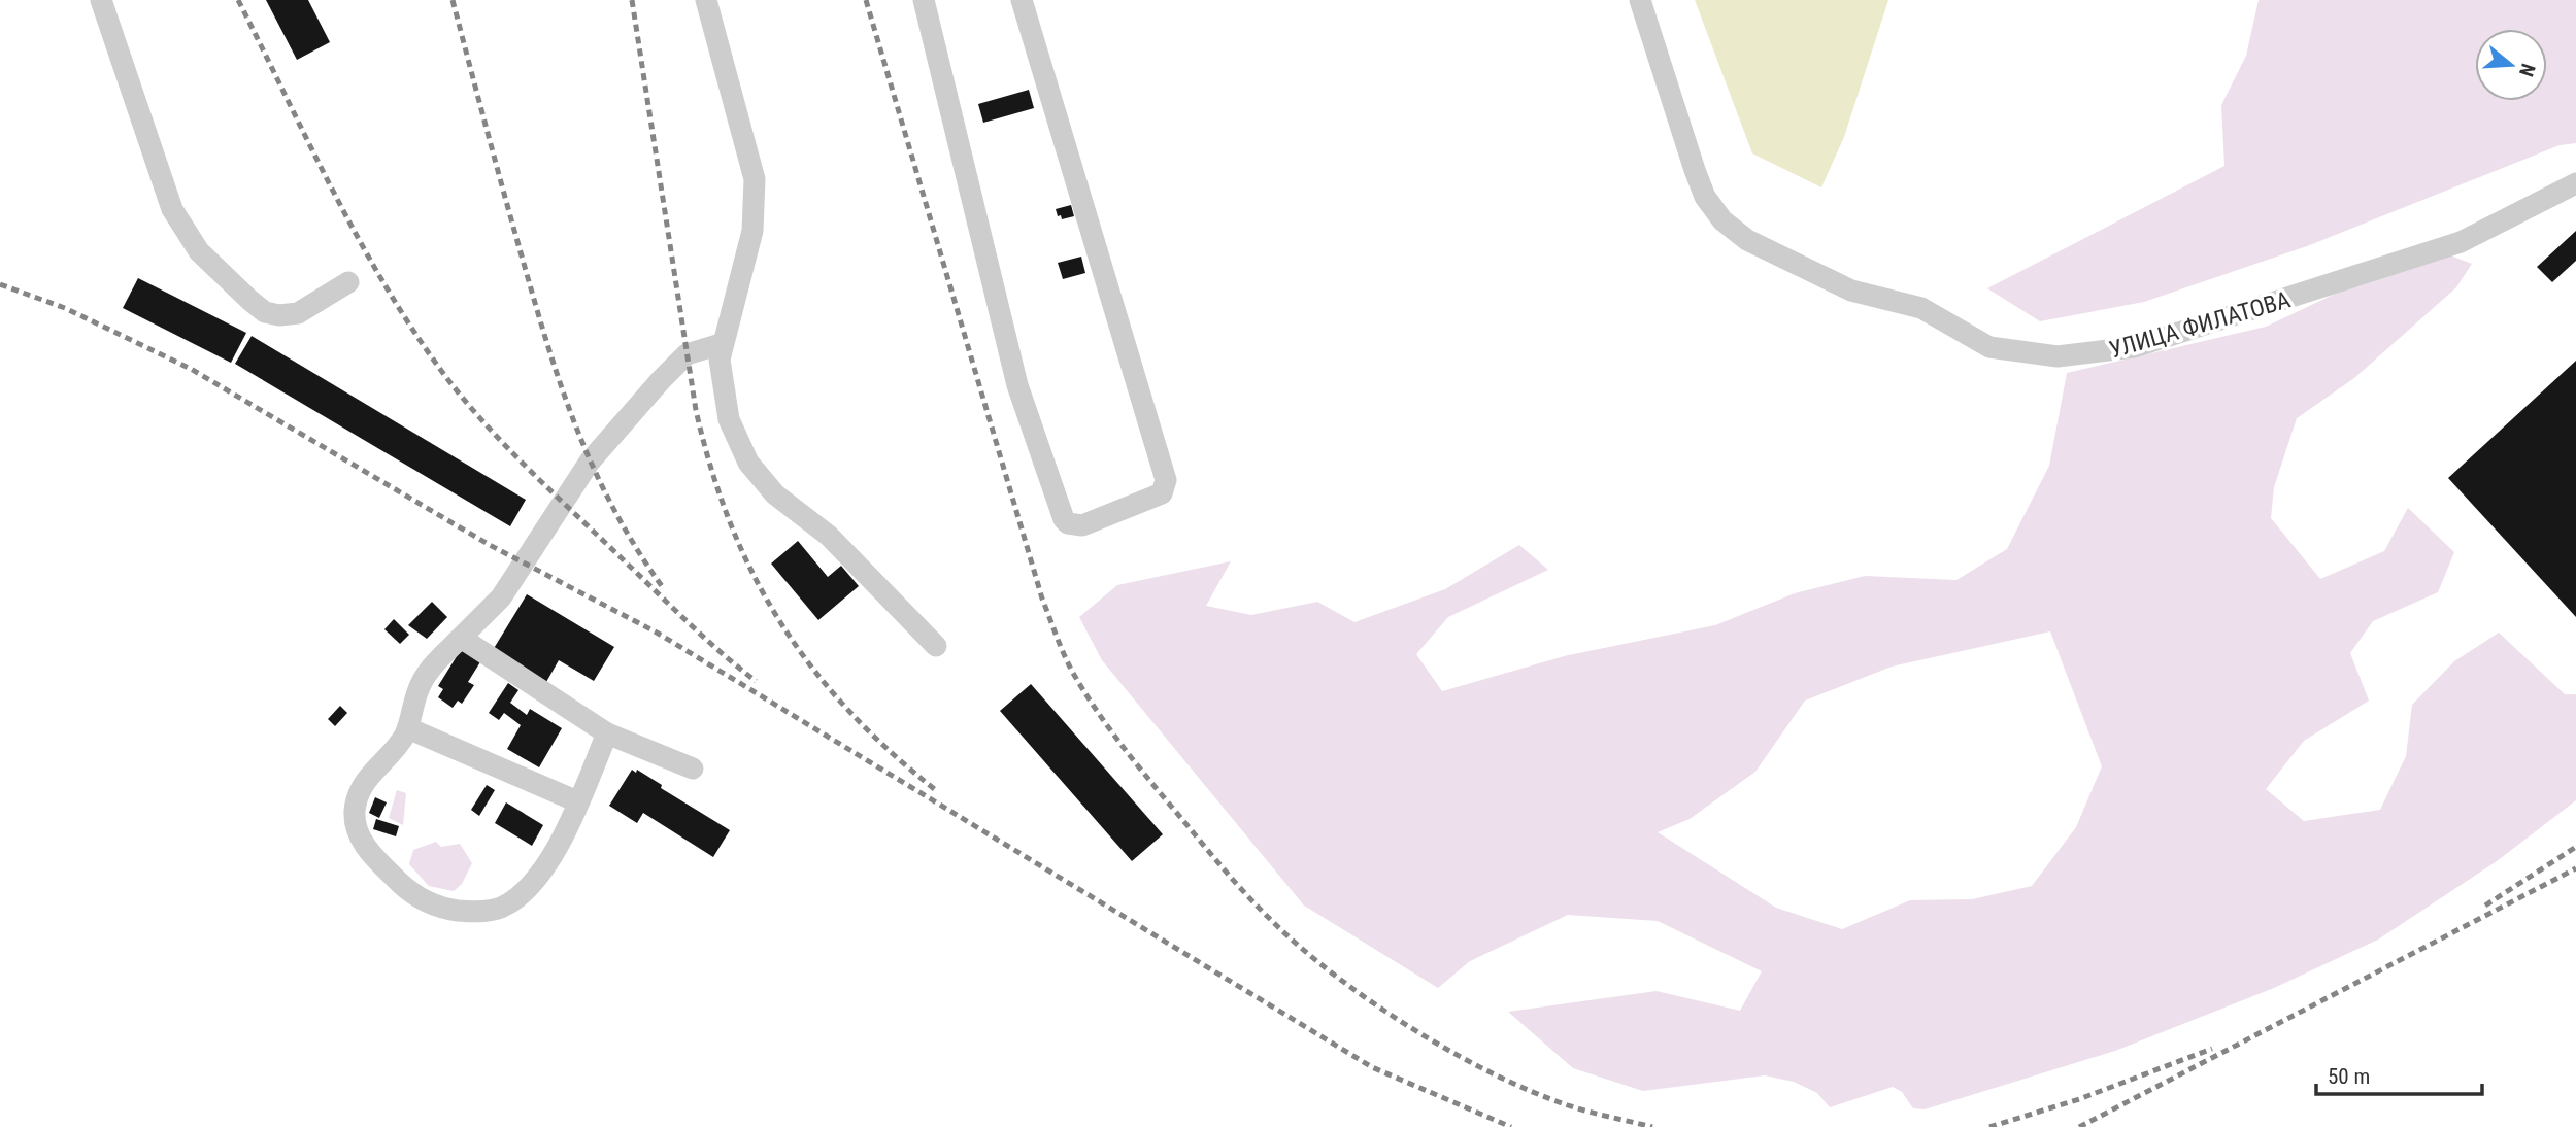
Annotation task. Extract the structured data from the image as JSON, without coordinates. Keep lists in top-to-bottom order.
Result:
{
  "streets": {
    "street": ["УЛИЦА ФИЛАТОВА"]
  },
  "scale_bar": "50 m",
  "north": "right"
}
